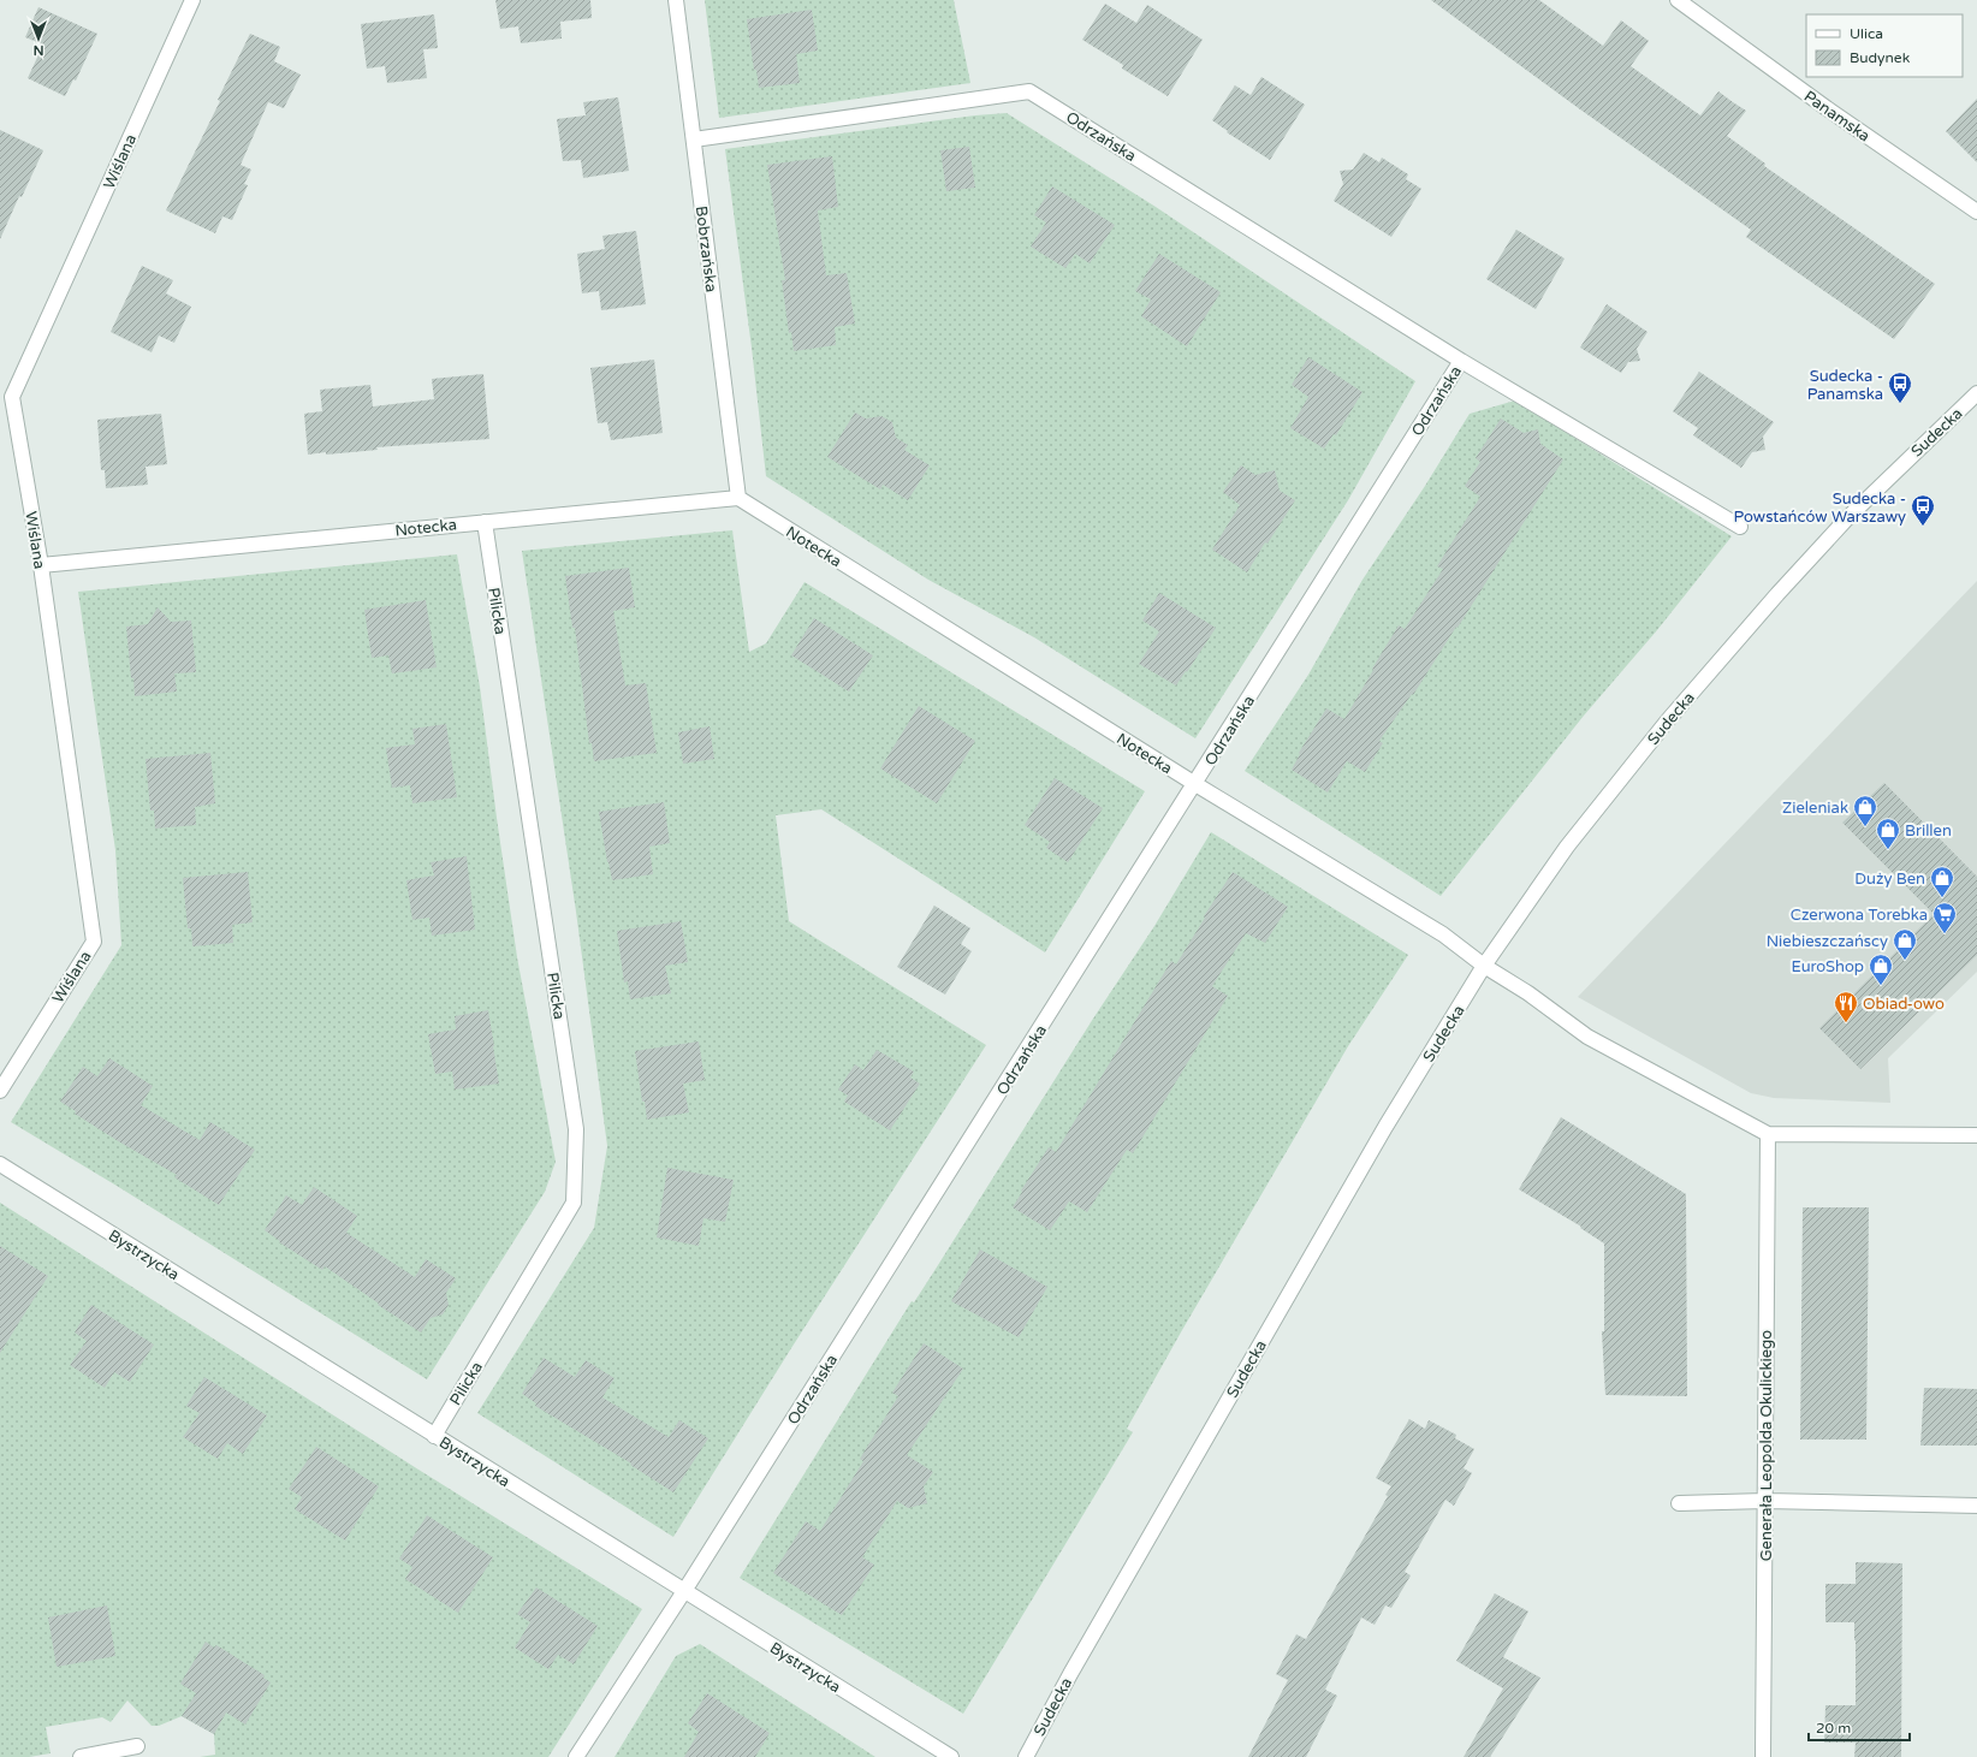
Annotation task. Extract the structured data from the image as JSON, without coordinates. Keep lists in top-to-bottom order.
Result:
{
  "streets": {
    "street": [
      "Panamska",
      "Odrzańska",
      "Wiślana",
      "Bobrzańska",
      "Sudecka",
      "Notecka",
      "Pilicka",
      "Bystrzycka",
      "Generała Leopolda Okulickiego"
    ]
  },
  "crossings": [
    ["Odrzańska", "Bobrzańska"],
    ["Odrzańska", "Notecka"],
    ["Odrzańska", "Bystrzycka"],
    ["Wiślana", "Notecka"],
    ["Bobrzańska", "Notecka"],
    ["Sudecka", "Notecka"],
    ["Notecka", "Pilicka"],
    ["Notecka", "Generała Leopolda Okulickiego"],
    ["Pilicka", "Bystrzycka"]
  ],
  "places": {
    "bus stop": ["Sudecka - Panamska", "Sudecka - Powstańców Warszawy"],
    "shop": [
      "Zieleniak",
      "Brillen",
      "Duży Ben",
      "Niebieszczańscy",
      "EuroShop"
    ],
    "supermarket": ["Czerwona Torebka"],
    "restaurant": ["Obiad-owo"]
  },
  "legend": ["Ulica", "Budynek"],
  "scale_bar": "20 m",
  "north": "bottom"
}
